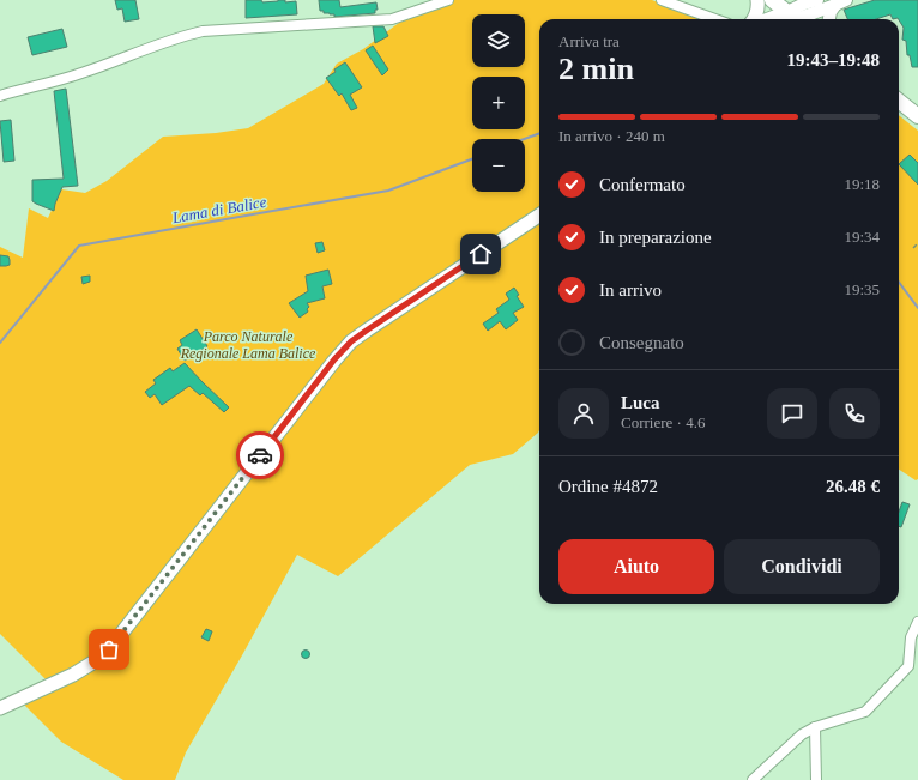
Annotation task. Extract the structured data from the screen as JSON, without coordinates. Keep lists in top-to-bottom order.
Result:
{
  "water": ["Lama di Balice"],
  "parks": ["Parco Naturale Regionale Lama Balice"],
  "page": {
    "map_buttons": ["+", "−"],
    "heading": ["2 min", "Arriva tra", "19:43–19:48"],
    "panel": [
      "Luca",
      "Corriere · 4.6",
      "Ordine #4872",
      "26.48 €"
    ],
    "bar": "In arrivo · 240 m",
    "list": [
      ["Confermato", "19:18"],
      ["In preparazione", "19:34"],
      ["In arrivo", "19:35"],
      "Consegnato"
    ],
    "buttons": ["Aiuto", "Condividi"]
  }
}
